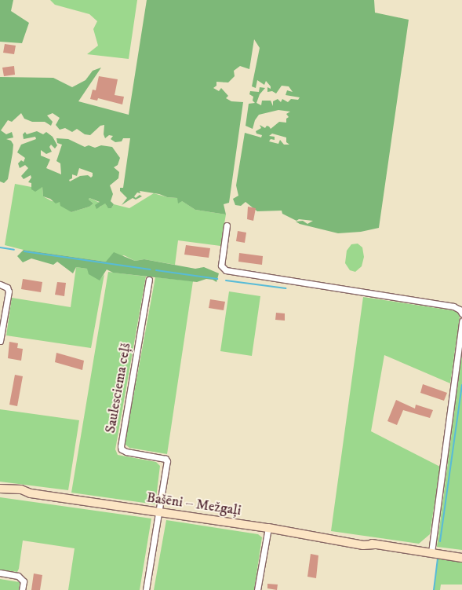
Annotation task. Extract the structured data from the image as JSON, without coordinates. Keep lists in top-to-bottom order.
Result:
{
  "streets": {
    "street": ["Saulesciema ceļš", "Bašēni – Mežgaļi"]
  },
  "crossings": [
    ["Saulesciema ceļš", "Bašēni – Mežgaļi"]
  ]
}
